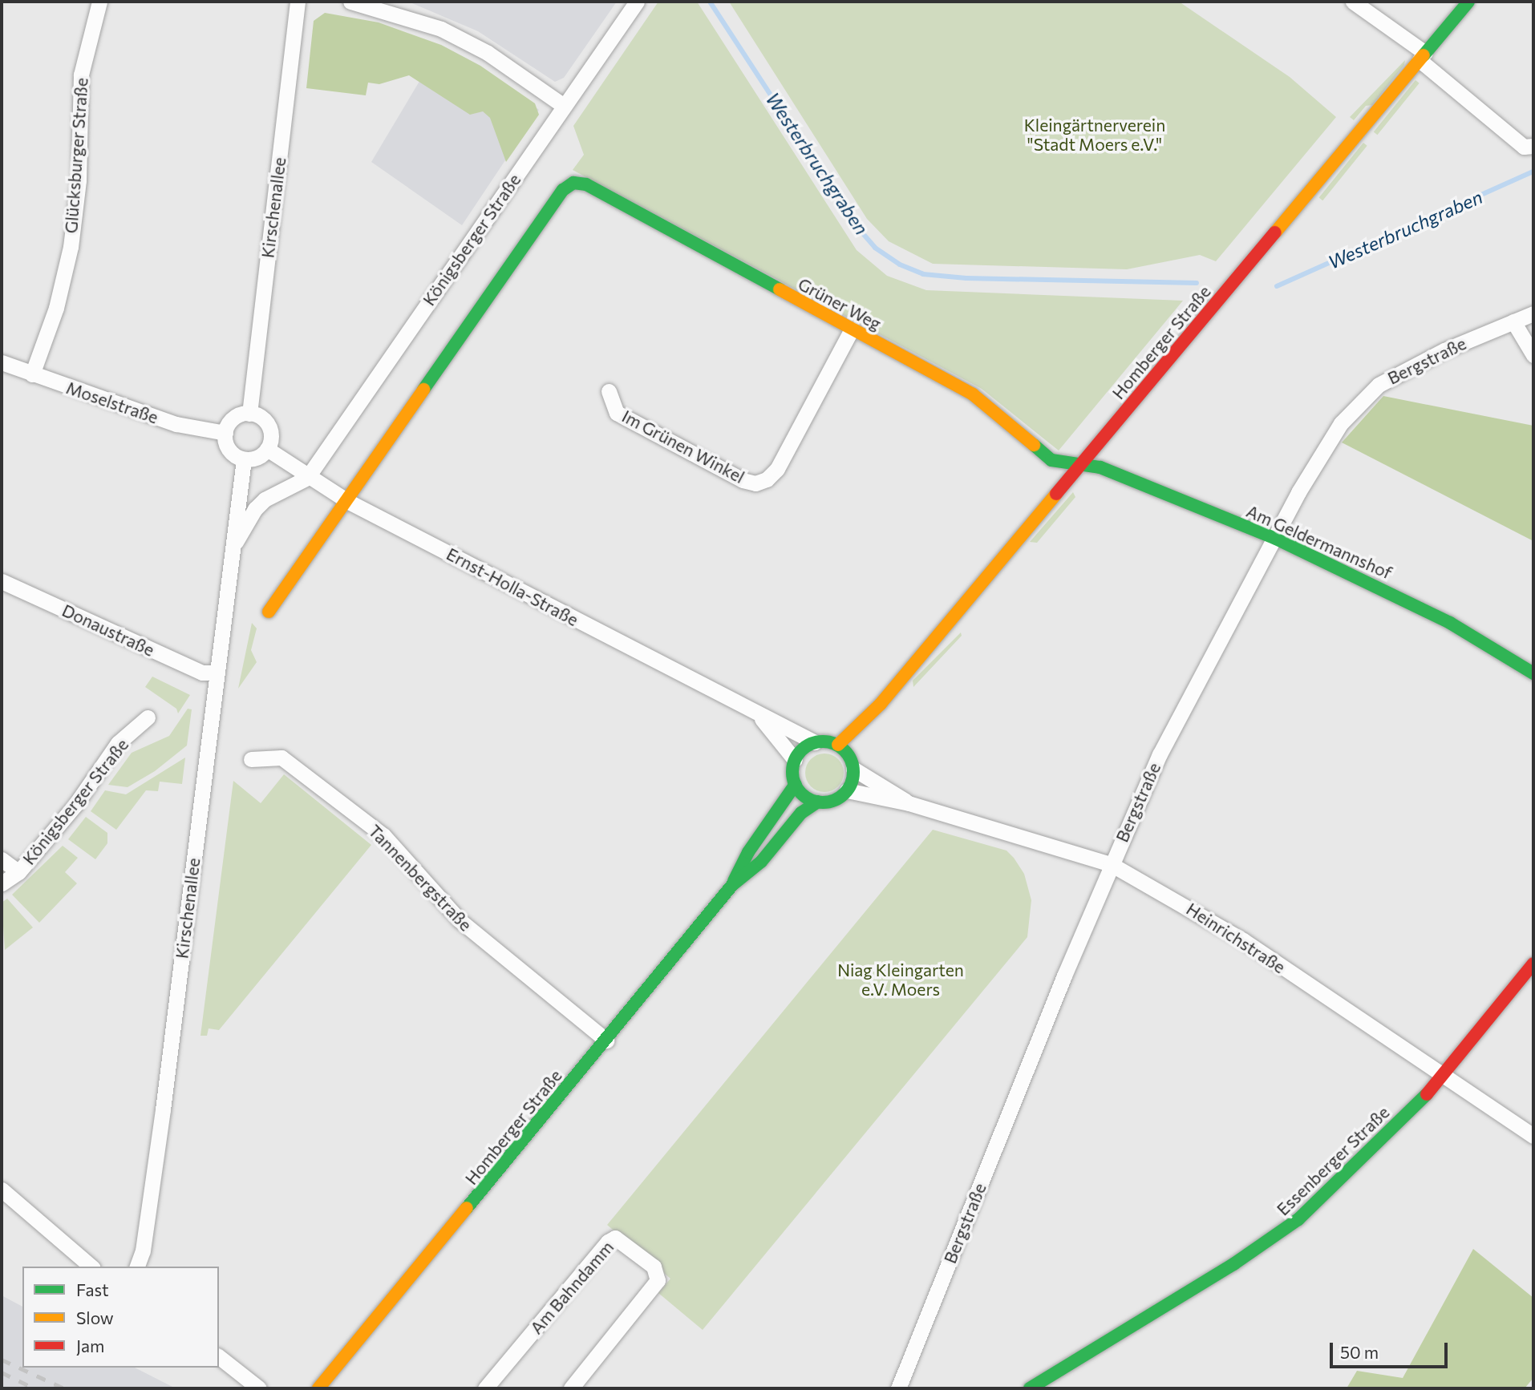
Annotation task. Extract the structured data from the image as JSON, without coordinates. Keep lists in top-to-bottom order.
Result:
{
  "streets": {
    "street": [
      "Glücksburger Straße",
      "Kirschenallee",
      "Königsberger Straße",
      "Grüner Weg",
      "Homberger Straße",
      "Bergstraße",
      "Moselstraße",
      "Im Grünen Winkel",
      "Am Geldermannshof",
      "Ernst-Holla-Straße",
      "Donaustraße",
      "Tannenbergstraße",
      "Heinrichstraße",
      "Essenberger Straße",
      "Am Bahndamm"
    ]
  },
  "crossings": [
    ["Glücksburger Straße", "Moselstraße"],
    ["Kirschenallee", "Königsberger Straße"],
    ["Kirschenallee", "Moselstraße"],
    ["Kirschenallee", "Ernst-Holla-Straße"],
    ["Kirschenallee", "Donaustraße"],
    ["Königsberger Straße", "Ernst-Holla-Straße"],
    ["Grüner Weg", "Homberger Straße"],
    ["Grüner Weg", "Im Grünen Winkel"],
    ["Grüner Weg", "Am Geldermannshof"],
    ["Grüner Weg", "Ernst-Holla-Straße"],
    ["Homberger Straße", "Am Geldermannshof"],
    ["Homberger Straße", "Ernst-Holla-Straße"],
    ["Homberger Straße", "Tannenbergstraße"],
    ["Homberger Straße", "Heinrichstraße"],
    ["Bergstraße", "Am Geldermannshof"],
    ["Bergstraße", "Heinrichstraße"],
    ["Moselstraße", "Ernst-Holla-Straße"],
    ["Ernst-Holla-Straße", "Heinrichstraße"],
    ["Heinrichstraße", "Essenberger Straße"]
  ],
  "water": ["Westerbruchgraben"],
  "parks": ["Kleingärtnerverein \"Stadt Moers e.V.\"", "Niag Kleingarten e.V. Moers"],
  "legend": ["Fast", "Slow", "Jam"],
  "scale_bar": "50 m"
}
